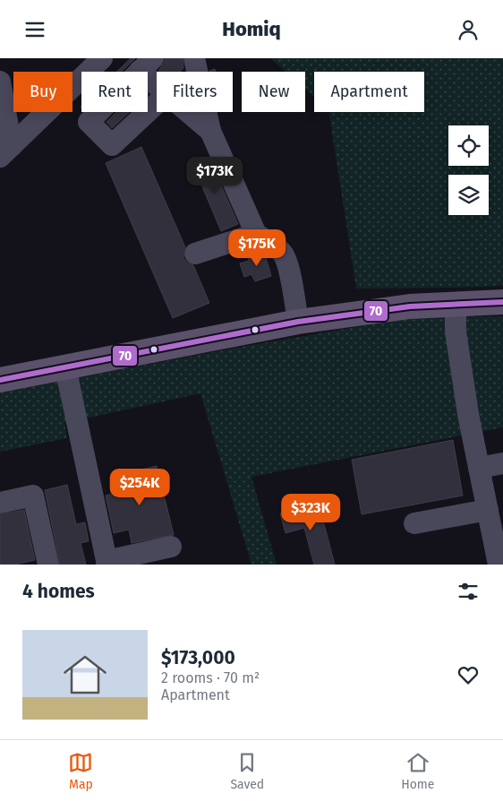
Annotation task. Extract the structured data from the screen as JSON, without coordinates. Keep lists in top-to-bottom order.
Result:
{
  "lines": ["transit line 70"],
  "page": {
    "header": "Homiq",
    "chip": [
      "Buy",
      "Rent",
      "Filters",
      "New",
      "Apartment"
    ],
    "price": [
      "$173K",
      "$175K",
      "$254K",
      "$323K"
    ],
    "heading": "4 homes",
    "list": [
      {
        "name": "$173,000",
        "note": "2 rooms · 70 m² · Apartment"
      }
    ],
    "tabs": ["Map", "Saved", "Home"]
  }
}
